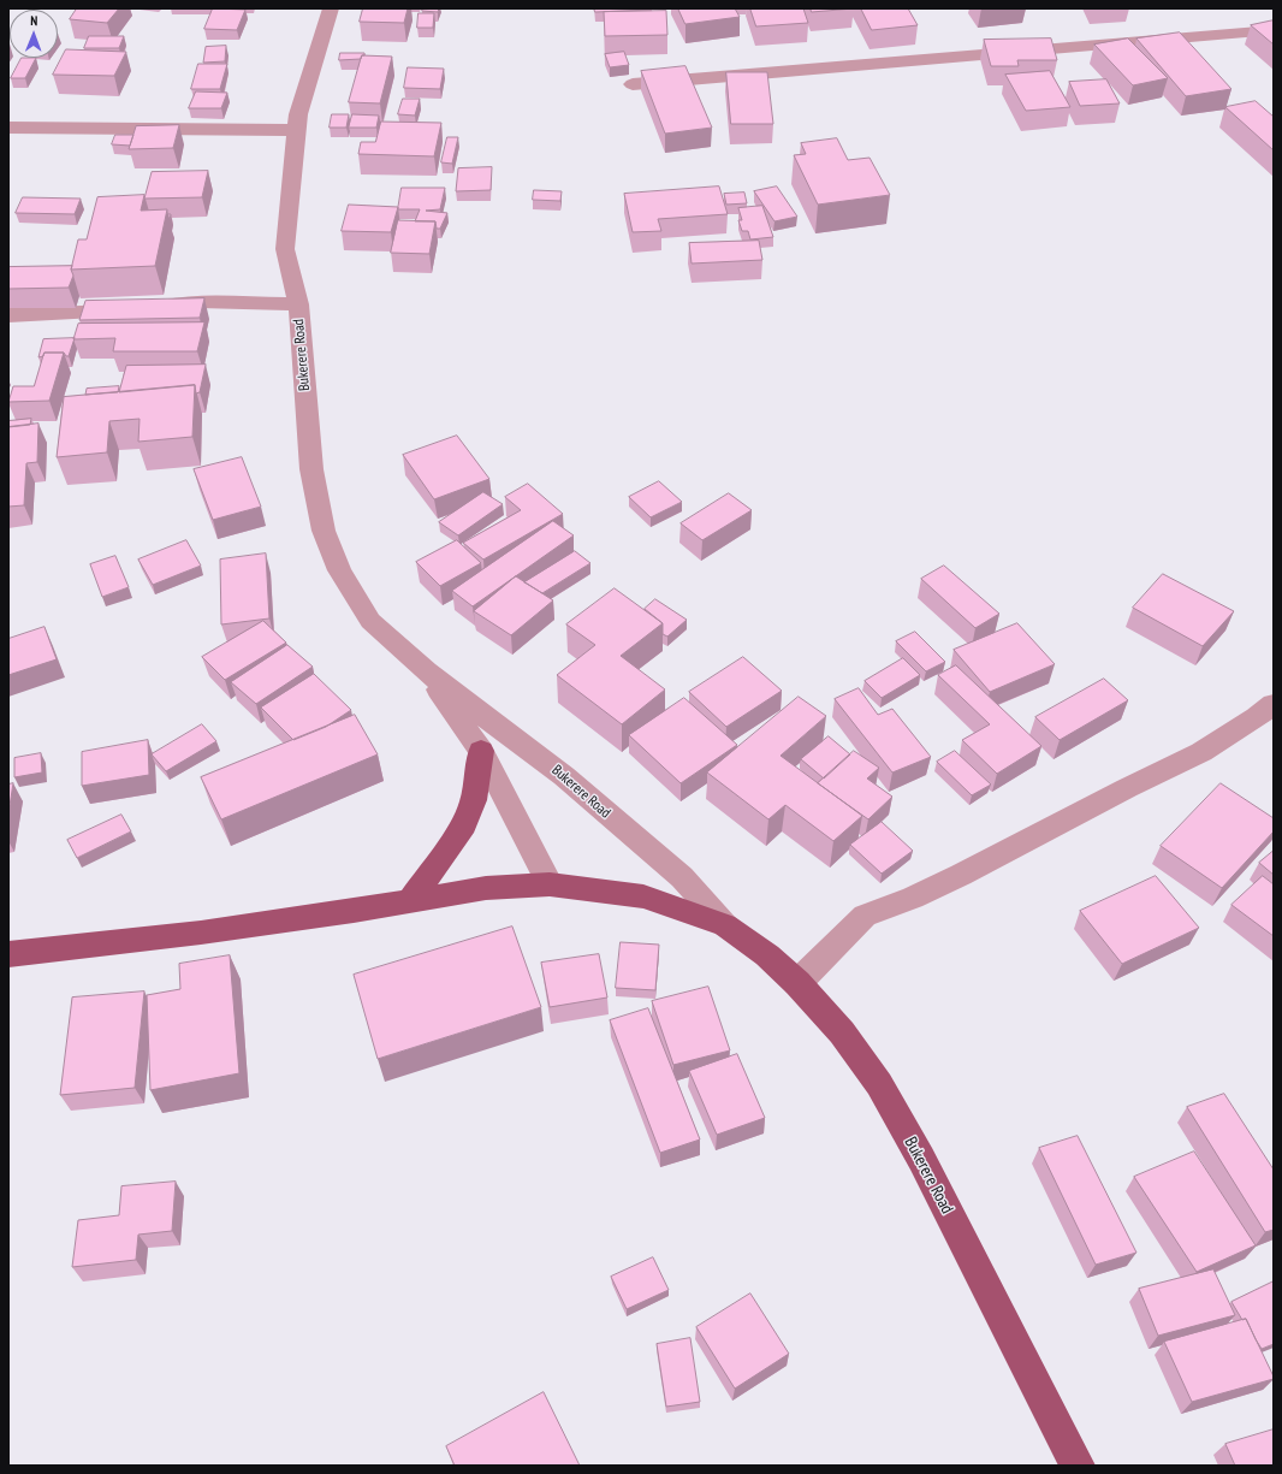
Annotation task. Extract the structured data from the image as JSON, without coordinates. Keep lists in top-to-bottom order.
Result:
{
  "streets": {
    "main road": ["Bukerere Road"]
  },
  "north": "top"
}
